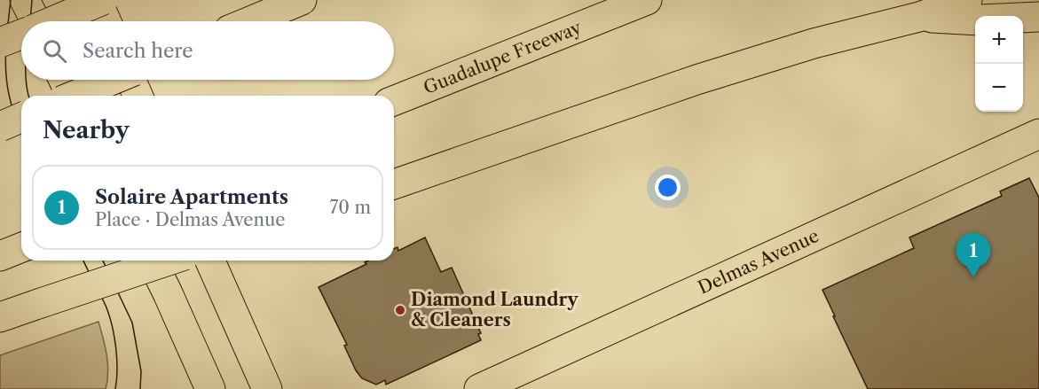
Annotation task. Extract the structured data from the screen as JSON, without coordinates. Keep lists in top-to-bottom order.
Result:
{
  "streets": {
    "main road": ["Guadalupe Freeway", "Delmas Avenue"]
  },
  "places": ["Diamond Laundry & Cleaners"],
  "page": {
    "map_buttons": ["+", "−"],
    "search": "Search here",
    "heading": "Nearby",
    "list": [
      {
        "mark": "1",
        "name": "Solaire Apartments",
        "note": "Place · Delmas Avenue",
        "value": "70 m"
      }
    ],
    "pins": "1"
  }
}
